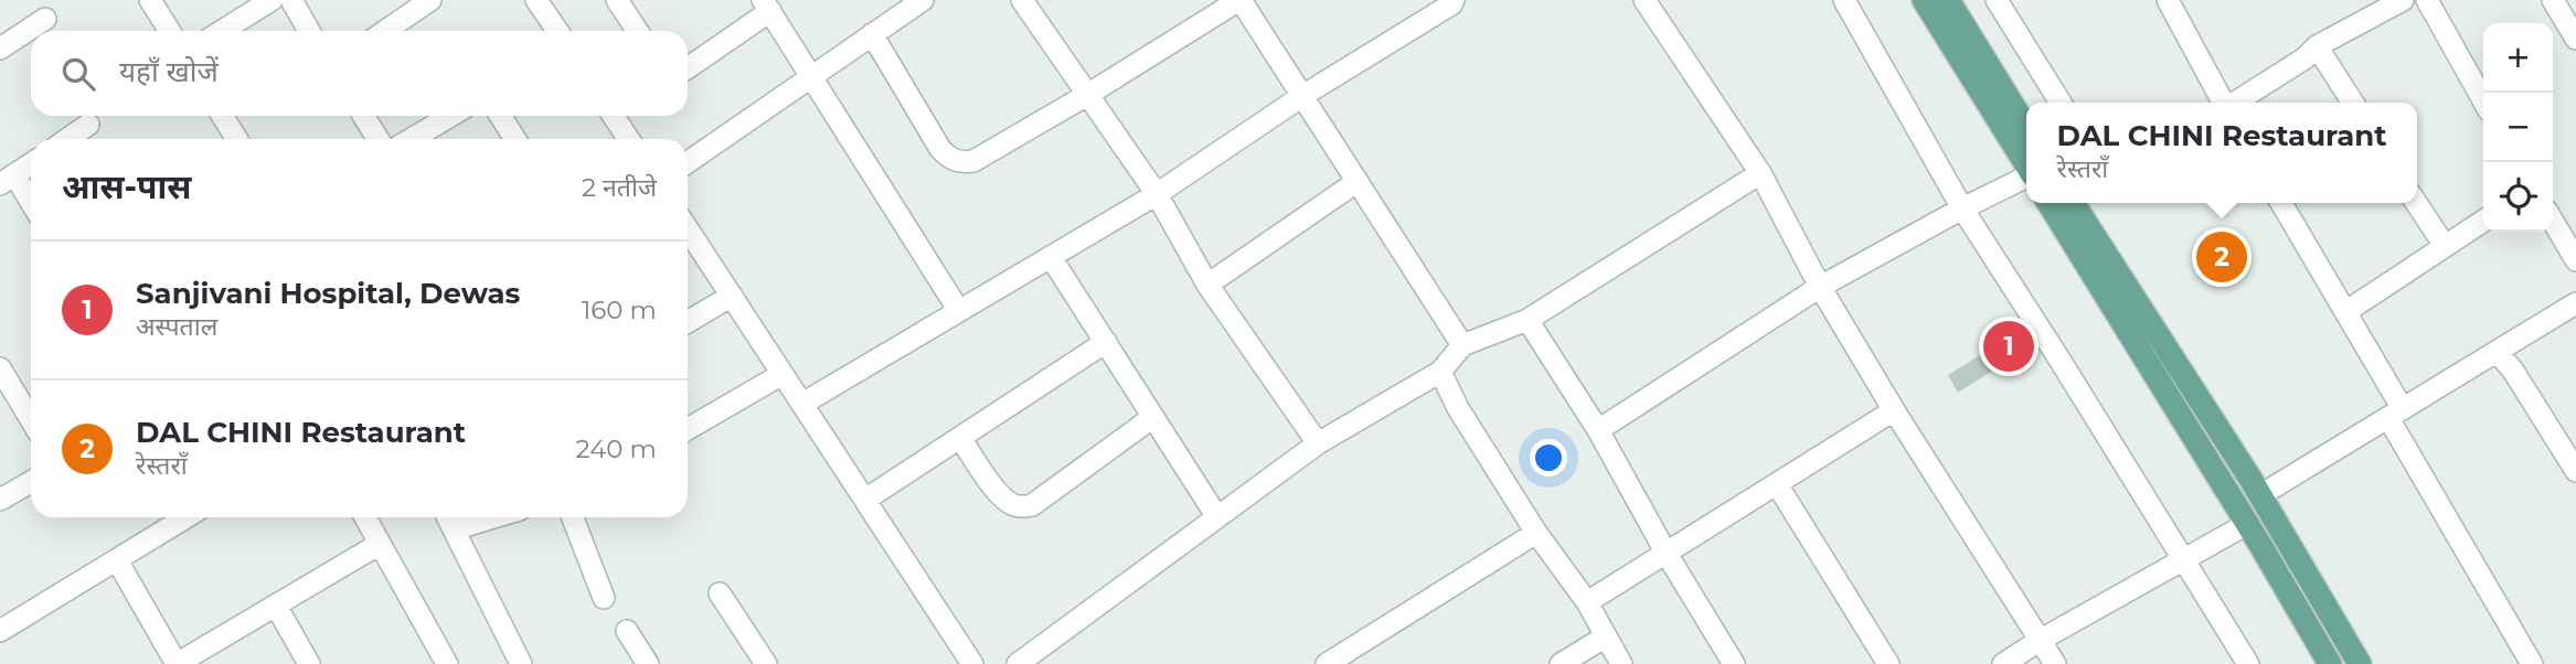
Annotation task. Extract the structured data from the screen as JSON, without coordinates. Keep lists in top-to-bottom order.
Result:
{
  "page": {
    "map_buttons": ["+", "−"],
    "search": "यहाँ खोजें",
    "popup": ["DAL CHINI Restaurant", "रेस्तराँ"],
    "heading": ["आस-पास", "2 नतीजे"],
    "pins": ["2", "1"],
    "list": [
      {
        "mark": "1",
        "name": "Sanjivani Hospital, Dewas",
        "note": "अस्पताल",
        "value": "160 m"
      },
      {
        "mark": "2",
        "name": "DAL CHINI Restaurant",
        "note": "रेस्तराँ",
        "value": "240 m"
      }
    ]
  }
}
